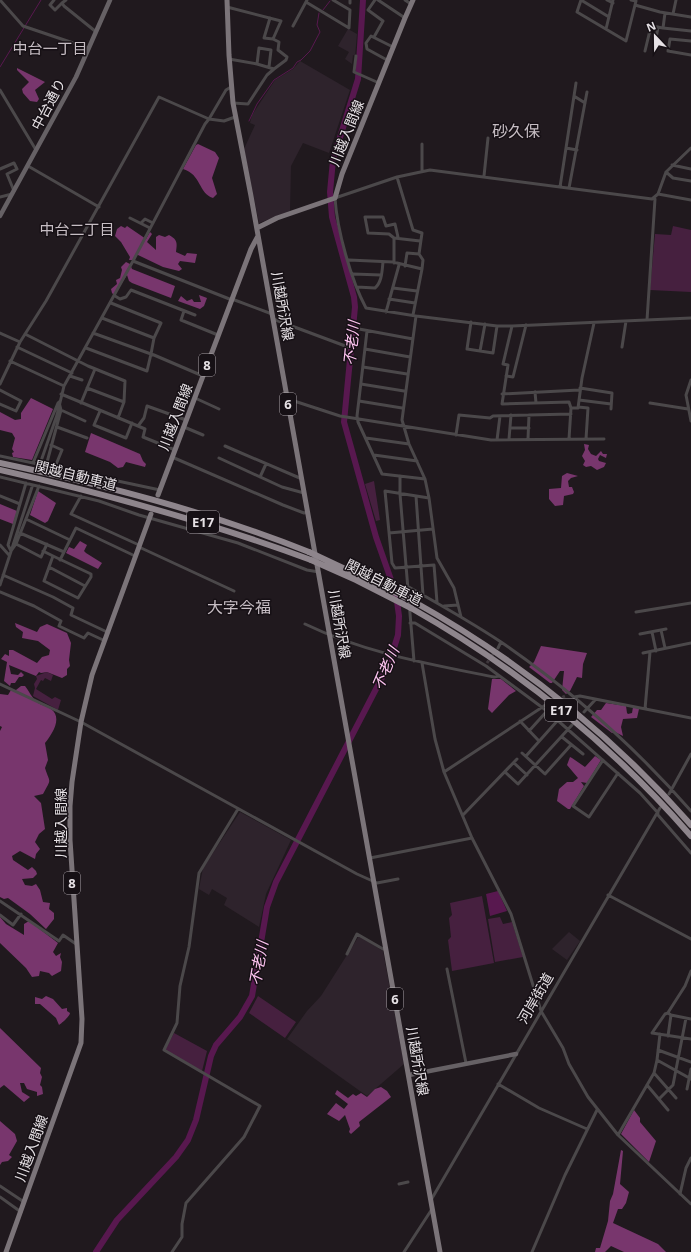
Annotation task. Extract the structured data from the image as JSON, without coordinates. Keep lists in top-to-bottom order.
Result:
{
  "streets": {
    "highway": ["関越自動車道", "E17"],
    "main road": [
      "川越入間線",
      "川越所沢線",
      "8",
      "6"
    ],
    "street": ["中台通り", "河岸街道"]
  },
  "crossings": [
    ["川越入間線", "川越所沢線"],
    ["川越所沢線", "河岸街道"]
  ],
  "districts": [
    "中台一丁目",
    "砂久保",
    "中台二丁目",
    "大字今福"
  ],
  "water": ["不老川"],
  "north": "top"
}
